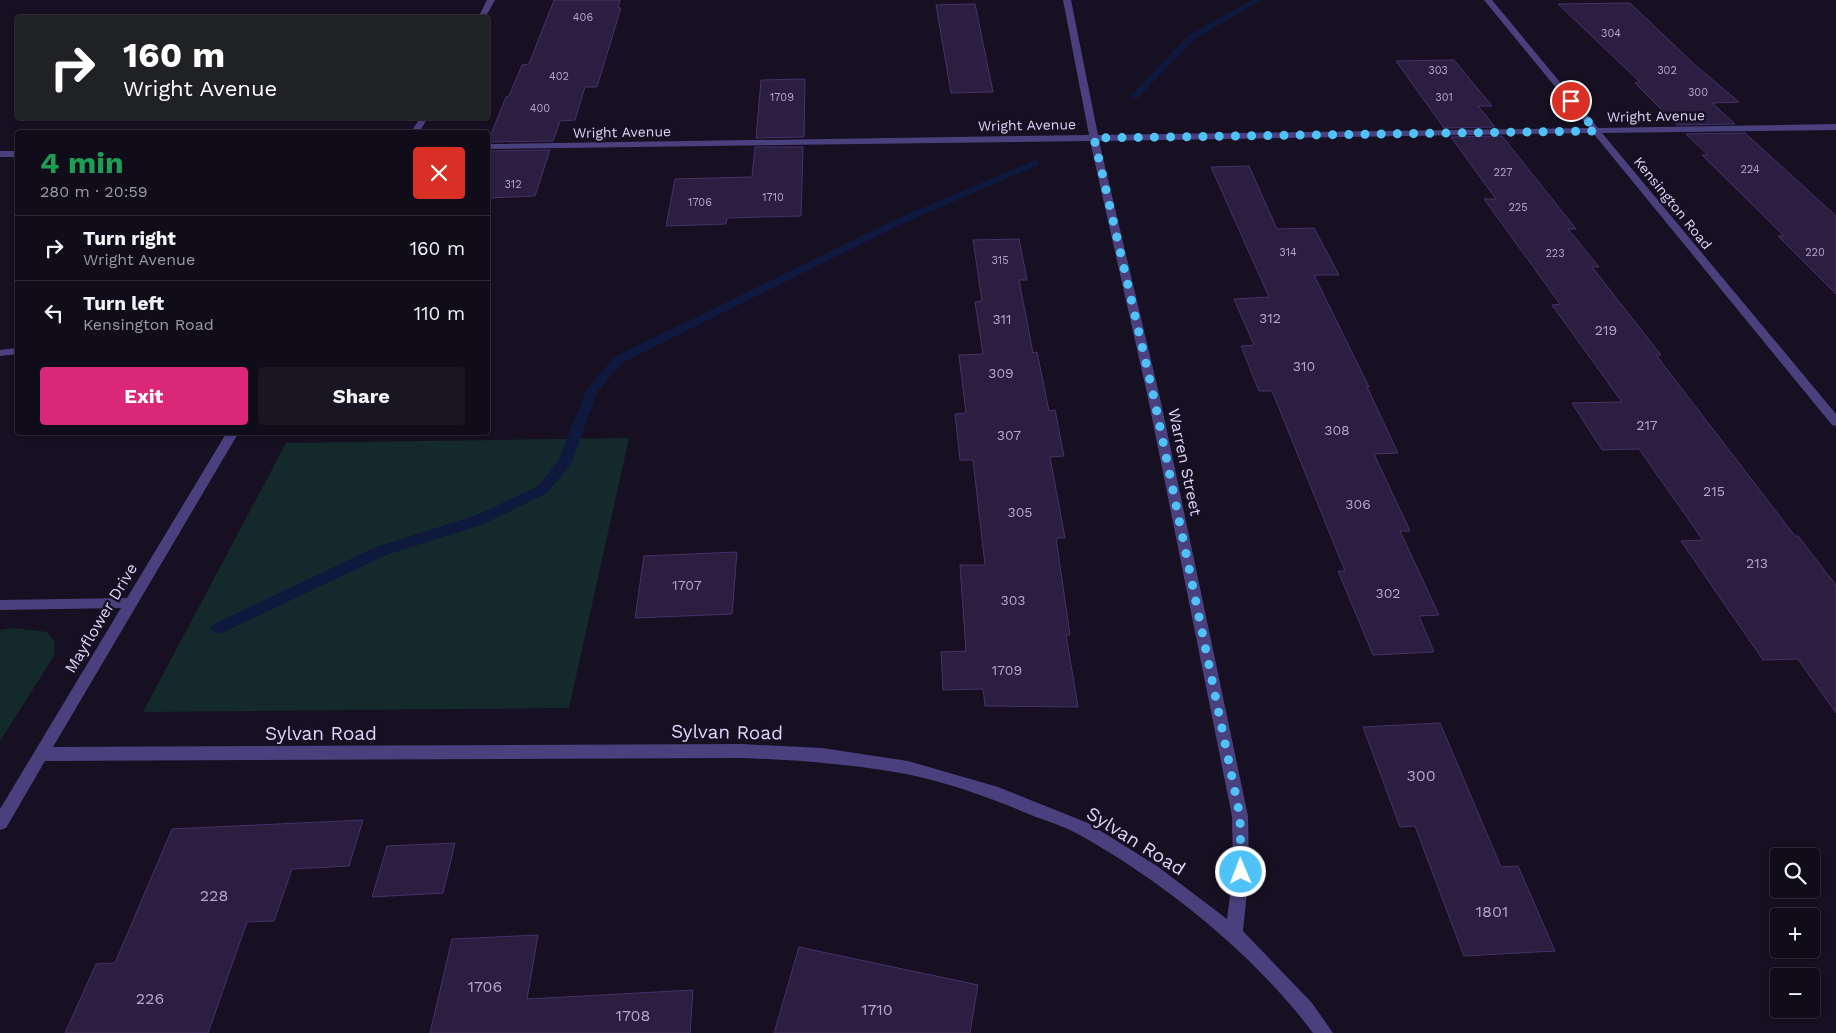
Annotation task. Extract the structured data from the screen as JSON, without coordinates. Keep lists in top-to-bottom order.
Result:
{
  "streets": {
    "street": [
      "Wright Avenue",
      "Kensington Road",
      "Warren Street",
      "Mayflower Drive",
      "Sylvan Road"
    ]
  },
  "crossings": [
    ["Wright Avenue", "Kensington Road"],
    ["Wright Avenue", "Warren Street"],
    ["Warren Street", "Sylvan Road"],
    ["Mayflower Drive", "Sylvan Road"]
  ],
  "house_numbers": [
    "406",
    "304",
    "303",
    "302",
    "402",
    "300",
    "1709",
    "301",
    "400",
    "224",
    "227",
    "312",
    "1710",
    "1706",
    "225",
    "314",
    "220",
    "223",
    "315",
    "312",
    "311",
    "219",
    "310",
    "309",
    "217",
    "308",
    "307",
    "215",
    "306",
    "305",
    "213",
    "1707",
    "302",
    "303",
    "1709",
    "300",
    "228",
    "1801",
    "1706",
    "226",
    "1710",
    "1708"
  ],
  "page": {
    "turn": ["160 m", "Wright Avenue"],
    "heading": ["4 min", "280 m · 20:59"],
    "list": [
      {
        "name": "Turn right",
        "note": "Wright Avenue",
        "value": "160 m"
      },
      {
        "name": "Turn left",
        "note": "Kensington Road",
        "value": "110 m"
      }
    ],
    "buttons": ["Exit", "Share"],
    "map_buttons": ["+", "−"]
  }
}
